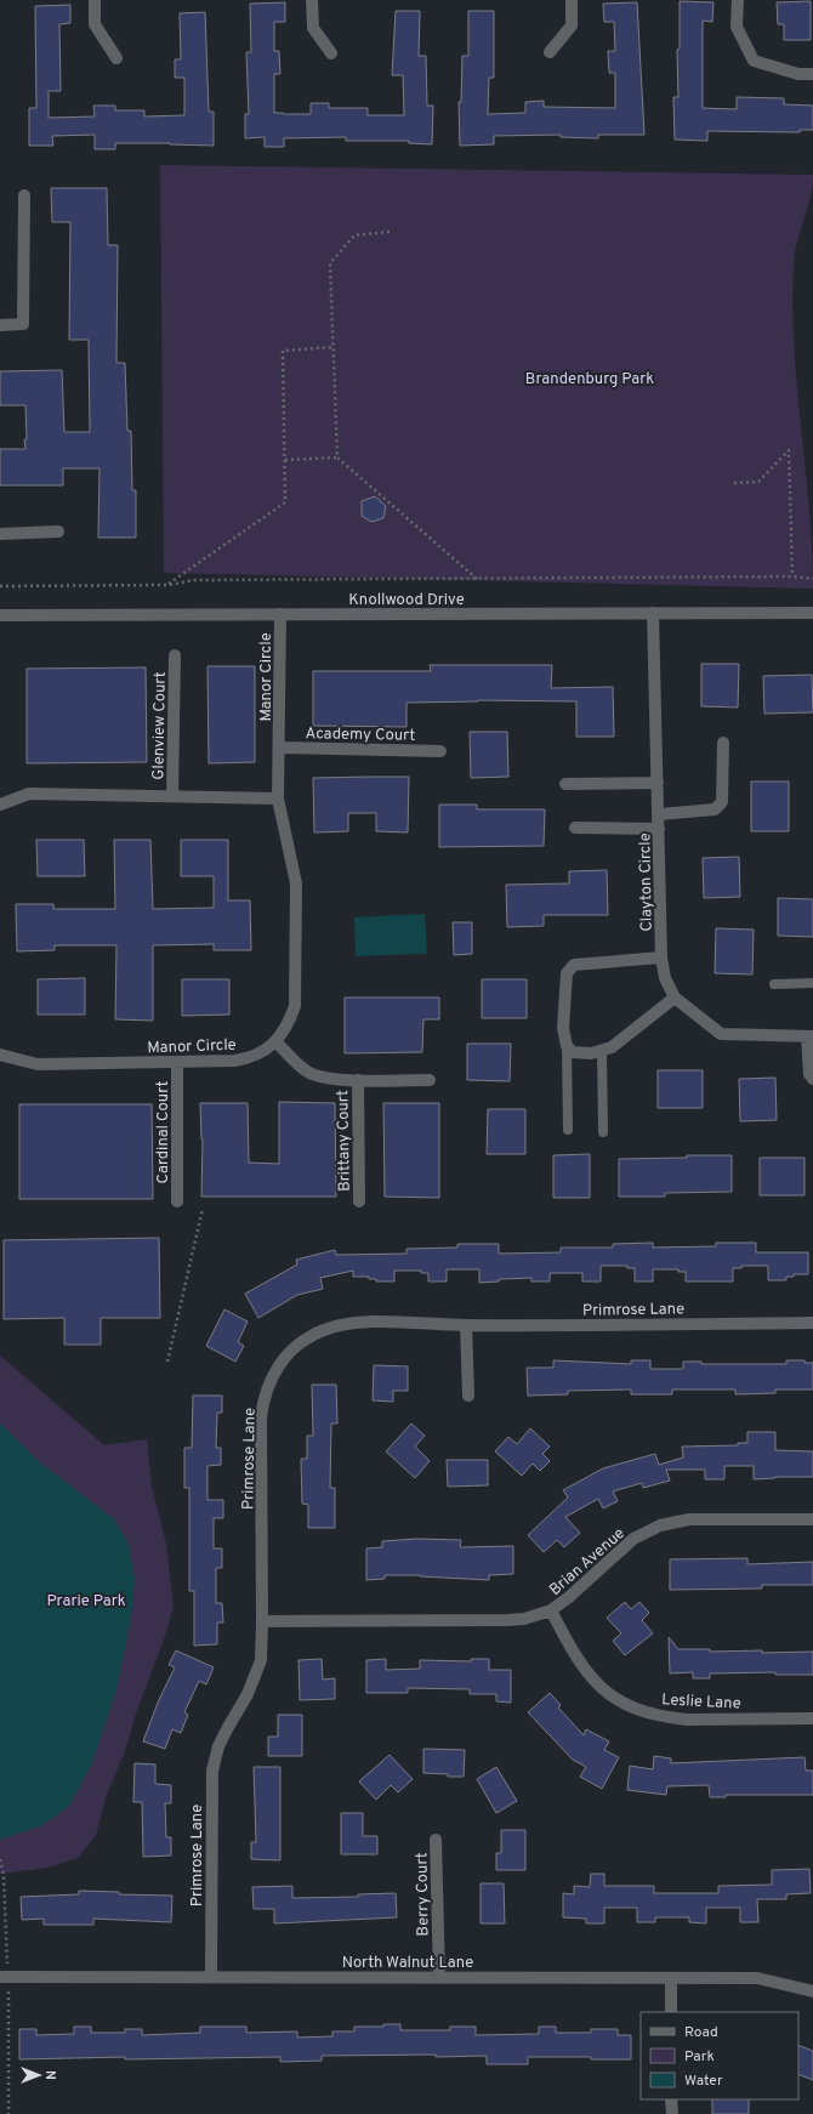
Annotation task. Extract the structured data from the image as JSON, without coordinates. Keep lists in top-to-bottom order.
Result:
{
  "streets": {
    "street": [
      "Knollwood Drive",
      "Manor Circle",
      "Glenview Court",
      "Academy Court",
      "Clayton Circle",
      "Cardinal Court",
      "Brittany Court",
      "Primrose Lane",
      "Brian Avenue",
      "Leslie Lane",
      "Berry Court",
      "North Walnut Lane"
    ]
  },
  "crossings": [
    ["Knollwood Drive", "Manor Circle"],
    ["Knollwood Drive", "Clayton Circle"],
    ["Manor Circle", "Academy Court"],
    ["Manor Circle", "Cardinal Court"],
    ["Primrose Lane", "Brian Avenue"],
    ["Primrose Lane", "North Walnut Lane"],
    ["Brian Avenue", "Leslie Lane"],
    ["Berry Court", "North Walnut Lane"]
  ],
  "parks": ["Brandenburg Park", "Prarie Park"],
  "legend": ["Road", "Park", "Water"],
  "north": "right"
}
